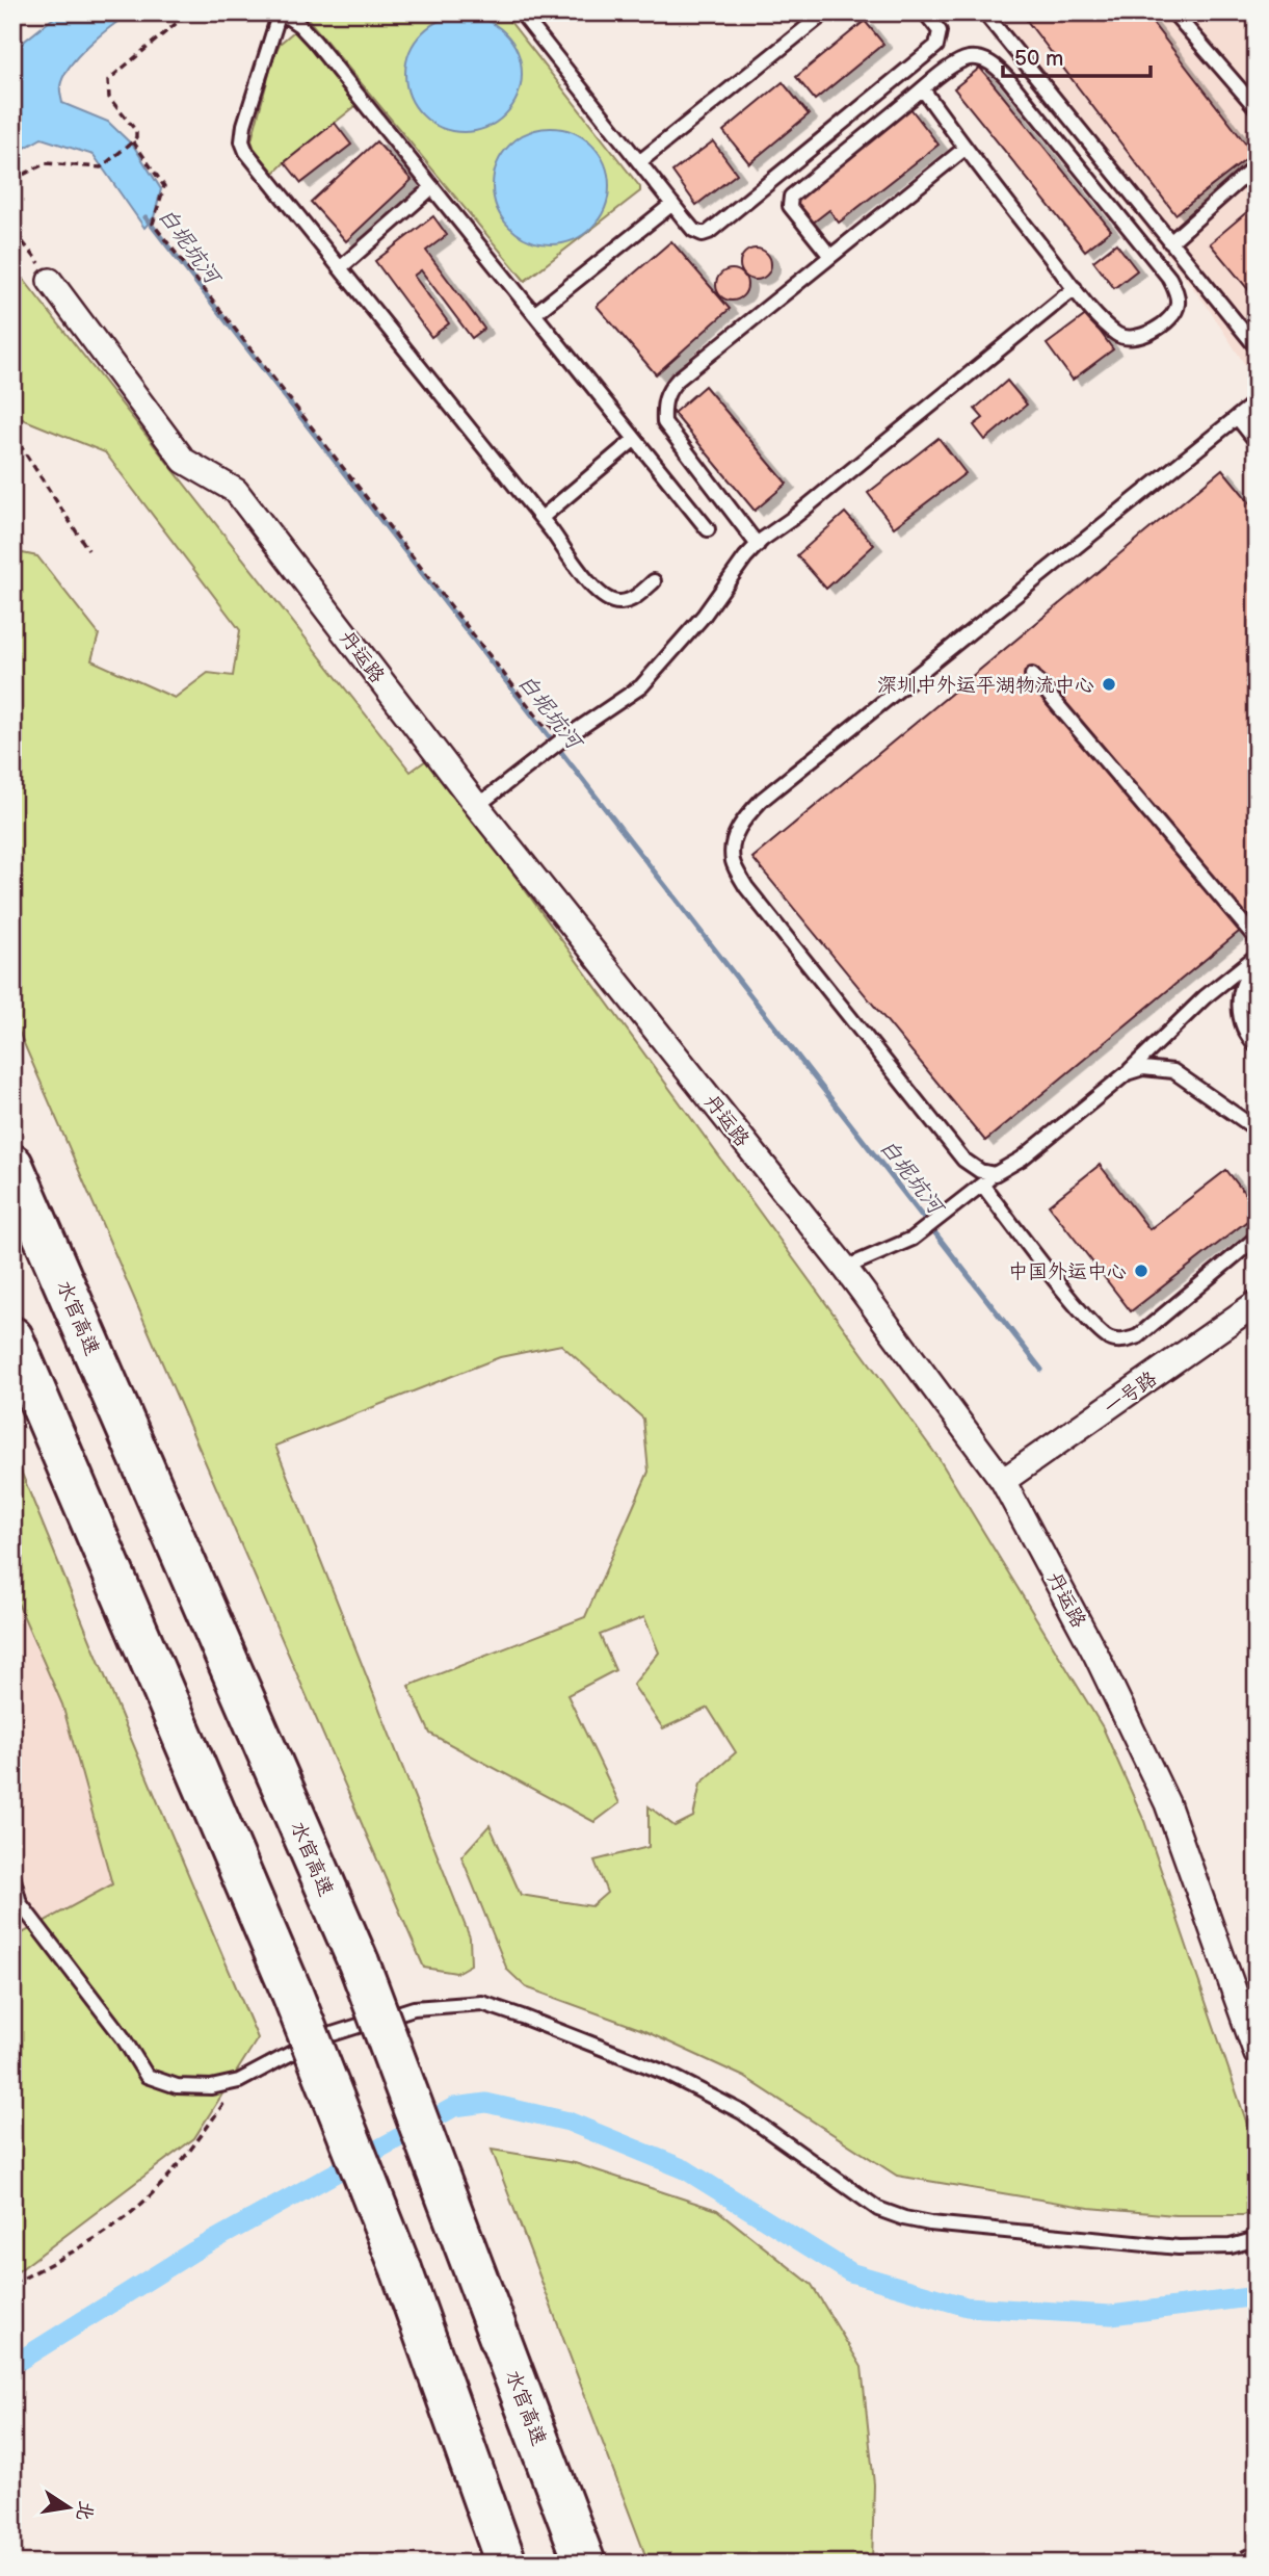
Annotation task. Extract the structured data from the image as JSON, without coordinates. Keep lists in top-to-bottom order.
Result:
{
  "streets": {
    "highway": ["水官高速"],
    "street": ["丹运路", "一号路"]
  },
  "crossings": [
    ["丹运路", "一号路"]
  ],
  "water": ["白坭坑河"],
  "places": ["深圳中外运平湖物流中心", "中国外运中心"],
  "scale_bar": "50 m",
  "north": "right"
}
